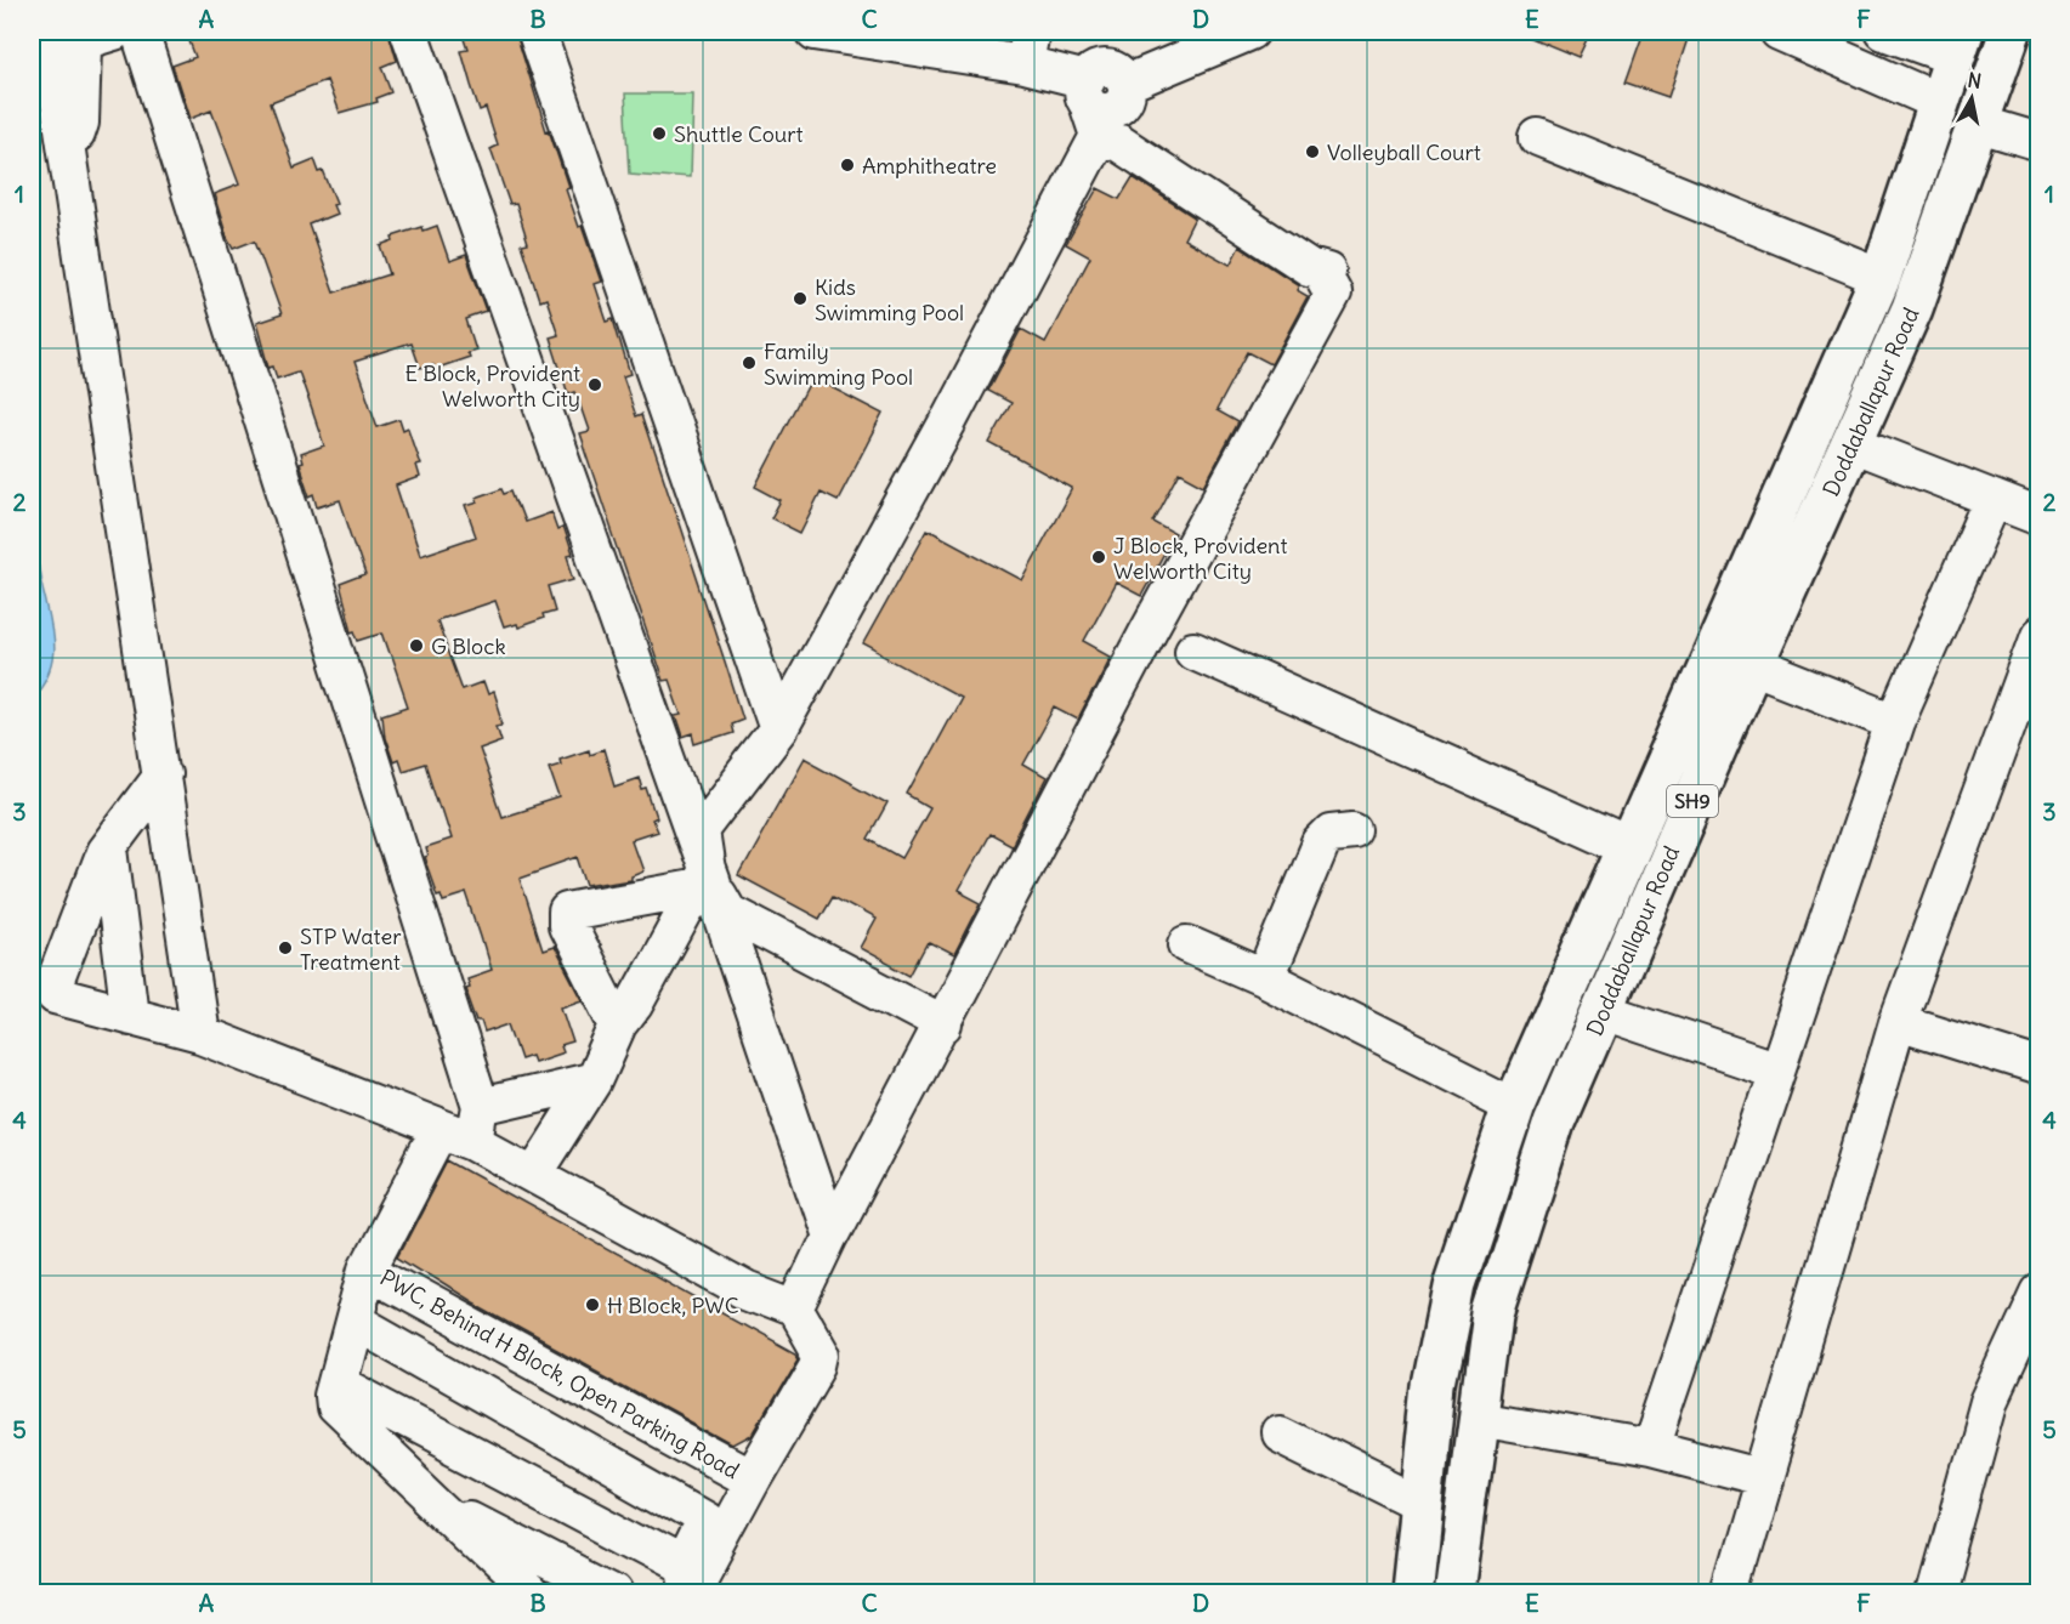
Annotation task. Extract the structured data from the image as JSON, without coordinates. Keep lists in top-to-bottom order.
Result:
{
  "streets": {
    "main road": ["Doddaballapur Road", "SH9"],
    "street": ["PWC, Behind H Block, Open Parking Road"]
  },
  "places": [
    "Shuttle Court",
    "Volleyball Court",
    "Amphitheatre",
    "Kids Swimming Pool",
    "Family Swimming Pool",
    "E Block, Provident Welworth City",
    "J Block, Provident Welworth City",
    "G Block",
    "STP Water Treatment",
    "H Block, PWC"
  ],
  "north": "top",
  "grid": {
    "columns": [
      "A",
      "B",
      "C",
      "D",
      "E",
      "F"
    ],
    "rows": [
      "1",
      "2",
      "3",
      "4",
      "5"
    ]
  }
}
